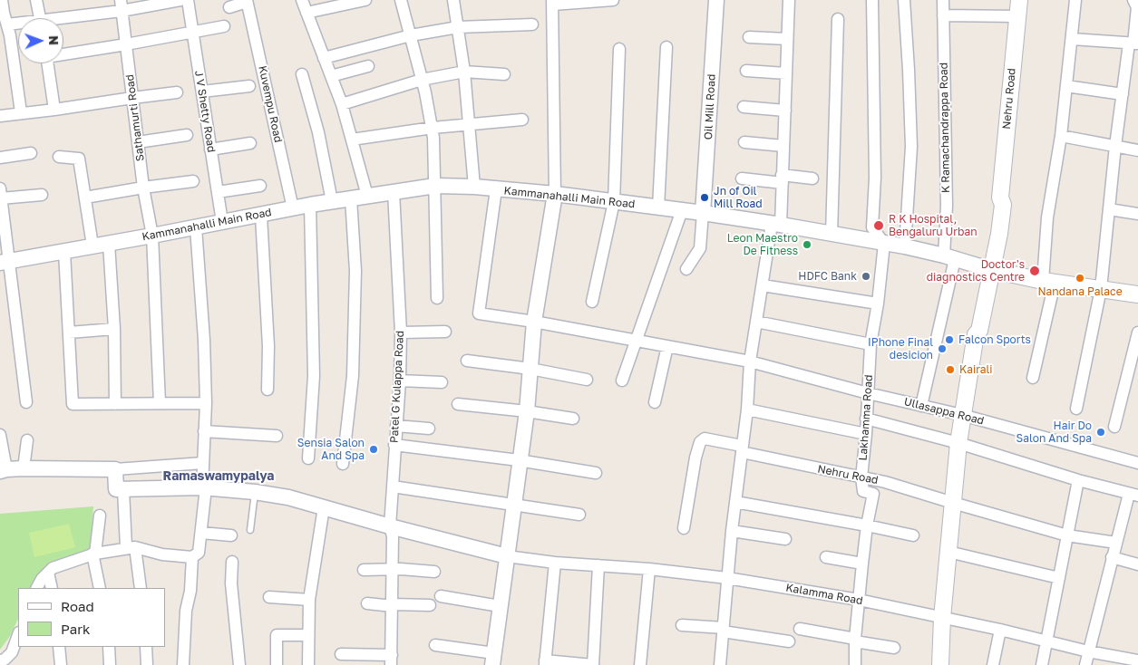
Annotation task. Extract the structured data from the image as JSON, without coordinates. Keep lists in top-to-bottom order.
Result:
{
  "streets": {
    "main road": ["Nehru Road", "Kammanahalli Main Road"],
    "street": [
      "Kuvempu Road",
      "Oil Mill Road",
      "J V Shetty Road",
      "Sathamurti Road",
      "K Ramachandrappa Road",
      "Patel G Kulappa Road",
      "Ullasappa Road",
      "Lakhamma Road",
      "Kalamma Road"
    ]
  },
  "crossings": [
    ["Nehru Road", "Kammanahalli Main Road"],
    ["Nehru Road", "Ullasappa Road"],
    ["Nehru Road", "Lakhamma Road"],
    ["Nehru Road", "Kalamma Road"],
    ["Kuvempu Road", "Kammanahalli Main Road"],
    ["Oil Mill Road", "Kammanahalli Main Road"],
    ["J V Shetty Road", "Kammanahalli Main Road"],
    ["Sathamurti Road", "Kammanahalli Main Road"],
    ["K Ramachandrappa Road", "Kammanahalli Main Road"],
    ["K Ramachandrappa Road", "Ullasappa Road"],
    ["Kammanahalli Main Road", "Patel G Kulappa Road"],
    ["Kammanahalli Main Road", "Ullasappa Road"],
    ["Kammanahalli Main Road", "Lakhamma Road"],
    ["Ullasappa Road", "Lakhamma Road"]
  ],
  "districts": ["Ramaswamypalya"],
  "places": [
    "Jn of Oil Mill Road",
    "R K Hospital, Bengaluru Urban",
    "Leon Maestro De Fitness",
    "Doctor's diagnostics Centre",
    "HDFC Bank",
    "Nandana Palace",
    "Falcon Sports",
    "IPhone Final desicion",
    "Kairali",
    "Hair Do Salon And Spa",
    "Sensia Salon And Spa"
  ],
  "legend": ["Road", "Park"],
  "north": "right"
}
